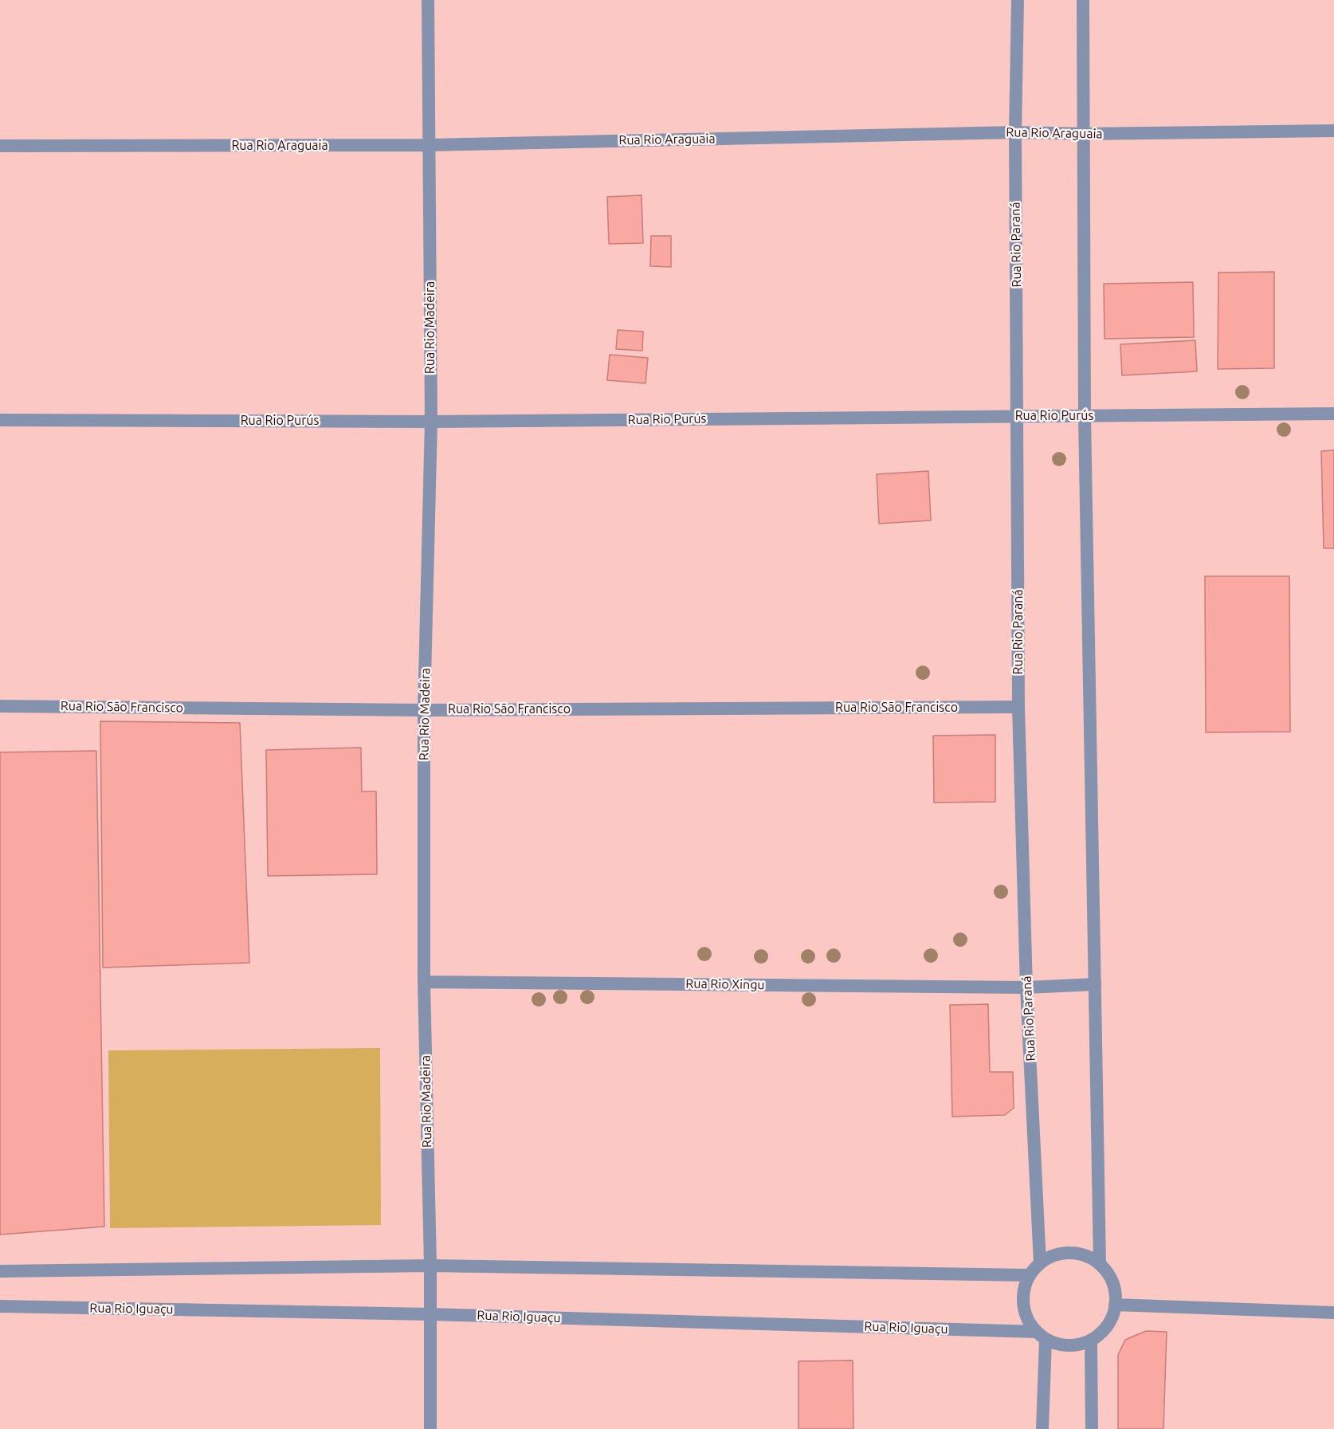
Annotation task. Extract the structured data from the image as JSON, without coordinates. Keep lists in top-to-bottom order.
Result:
{
  "streets": {
    "street": [
      "Rua Rio Araguaia",
      "Rua Rio Paraná",
      "Rua Rio Madeira",
      "Rua Rio Purús",
      "Rua Rio São Francisco",
      "Rua Rio Xingu",
      "Rua Rio Iguaçu"
    ]
  },
  "crossings": [
    ["Rua Rio Araguaia", "Rua Rio Paraná"],
    ["Rua Rio Araguaia", "Rua Rio Madeira"],
    ["Rua Rio Paraná", "Rua Rio Purús"],
    ["Rua Rio Paraná", "Rua Rio São Francisco"],
    ["Rua Rio Paraná", "Rua Rio Xingu"],
    ["Rua Rio Paraná", "Rua Rio Iguaçu"],
    ["Rua Rio Madeira", "Rua Rio Purús"],
    ["Rua Rio Madeira", "Rua Rio São Francisco"],
    ["Rua Rio Madeira", "Rua Rio Xingu"],
    ["Rua Rio Madeira", "Rua Rio Iguaçu"]
  ]
}
